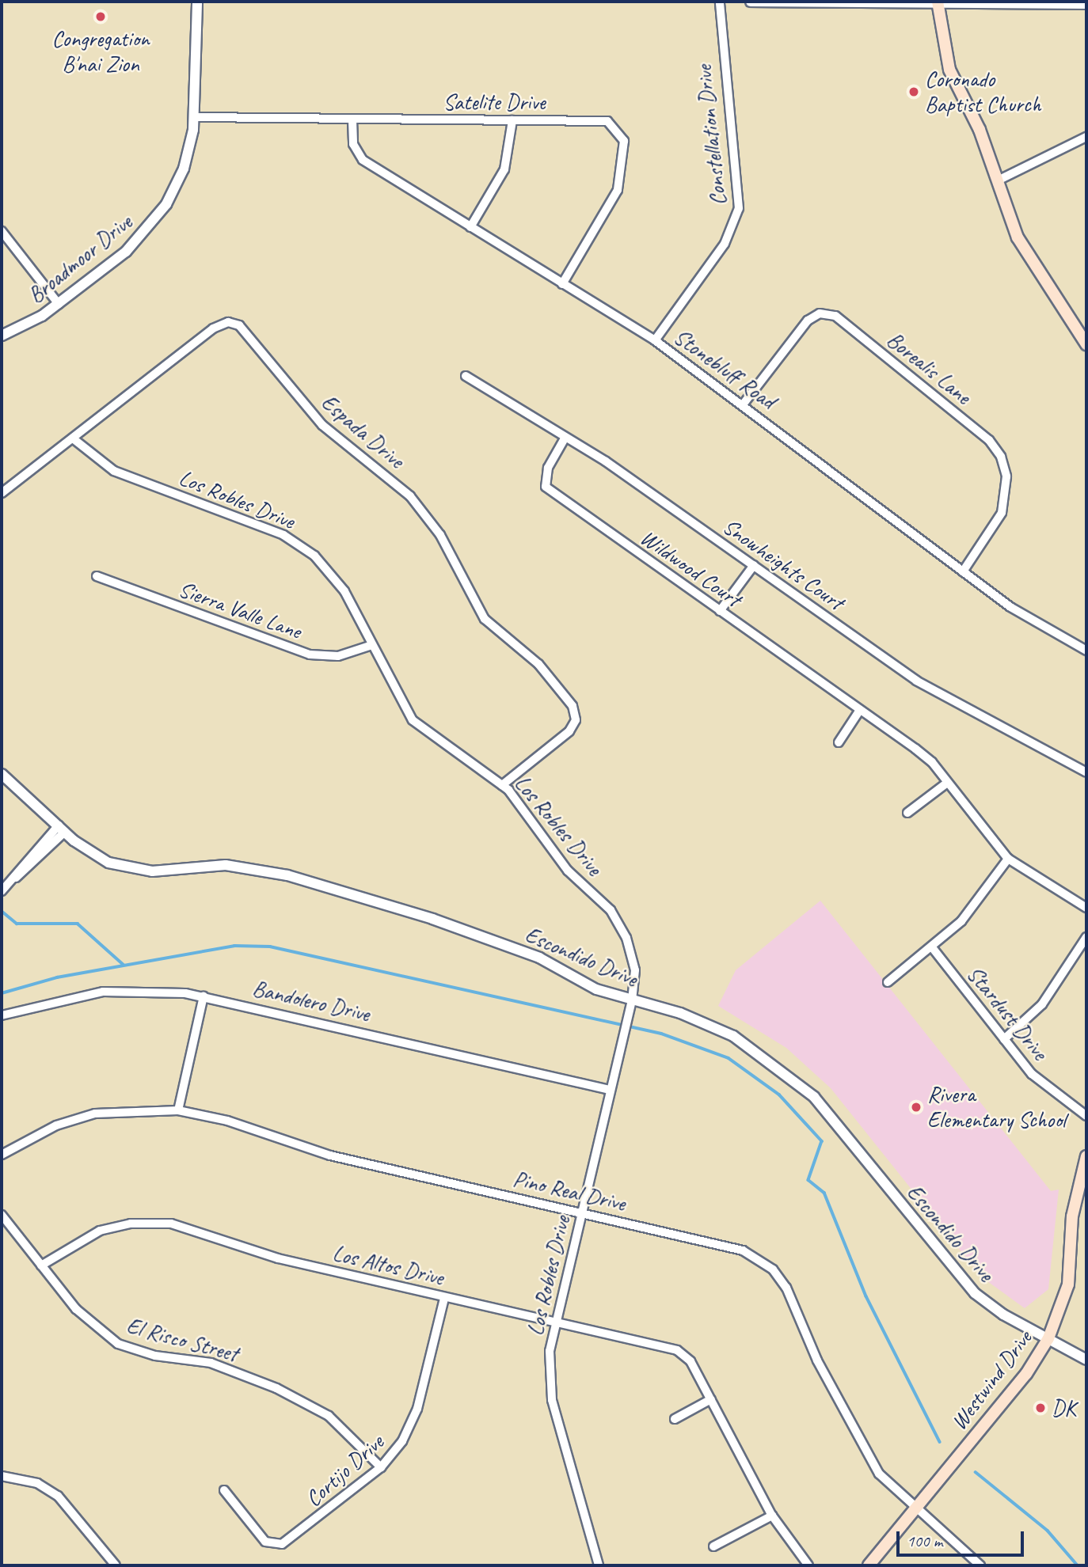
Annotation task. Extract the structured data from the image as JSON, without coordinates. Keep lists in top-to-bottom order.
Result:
{
  "streets": {
    "main road": ["Westwind Drive"],
    "street": [
      "Satelite Drive",
      "Constellation Drive",
      "Broadmoor Drive",
      "Borealis Lane",
      "Stonebluff Road",
      "Espada Drive",
      "Los Robles Drive",
      "Snowheights Court",
      "Wildwood Court",
      "Sierra Valle Lane",
      "Escondido Drive",
      "Bandolero Drive",
      "Stardust Drive",
      "Pino Real Drive",
      "Los Altos Drive",
      "El Risco Street",
      "Cortijo Drive"
    ]
  },
  "crossings": [
    ["Satelite Drive", "Broadmoor Drive"],
    ["Satelite Drive", "Stonebluff Road"],
    ["Constellation Drive", "Stonebluff Road"],
    ["Borealis Lane", "Stonebluff Road"],
    ["Espada Drive", "Los Robles Drive"],
    ["Los Robles Drive", "Sierra Valle Lane"],
    ["Los Robles Drive", "Escondido Drive"],
    ["Los Robles Drive", "Bandolero Drive"],
    ["Los Robles Drive", "Pino Real Drive"],
    ["Los Robles Drive", "Los Altos Drive"],
    ["Snowheights Court", "Wildwood Court"],
    ["Escondido Drive", "Westwind Drive"],
    ["Pino Real Drive", "Westwind Drive"],
    ["Los Altos Drive", "El Risco Street"],
    ["Los Altos Drive", "Cortijo Drive"],
    ["El Risco Street", "Cortijo Drive"]
  ],
  "places": [
    "Congregation B'nai Zion",
    "Coronado Baptist Church",
    "Rivera Elementary School",
    "DK"
  ],
  "scale_bar": "100 m"
}
